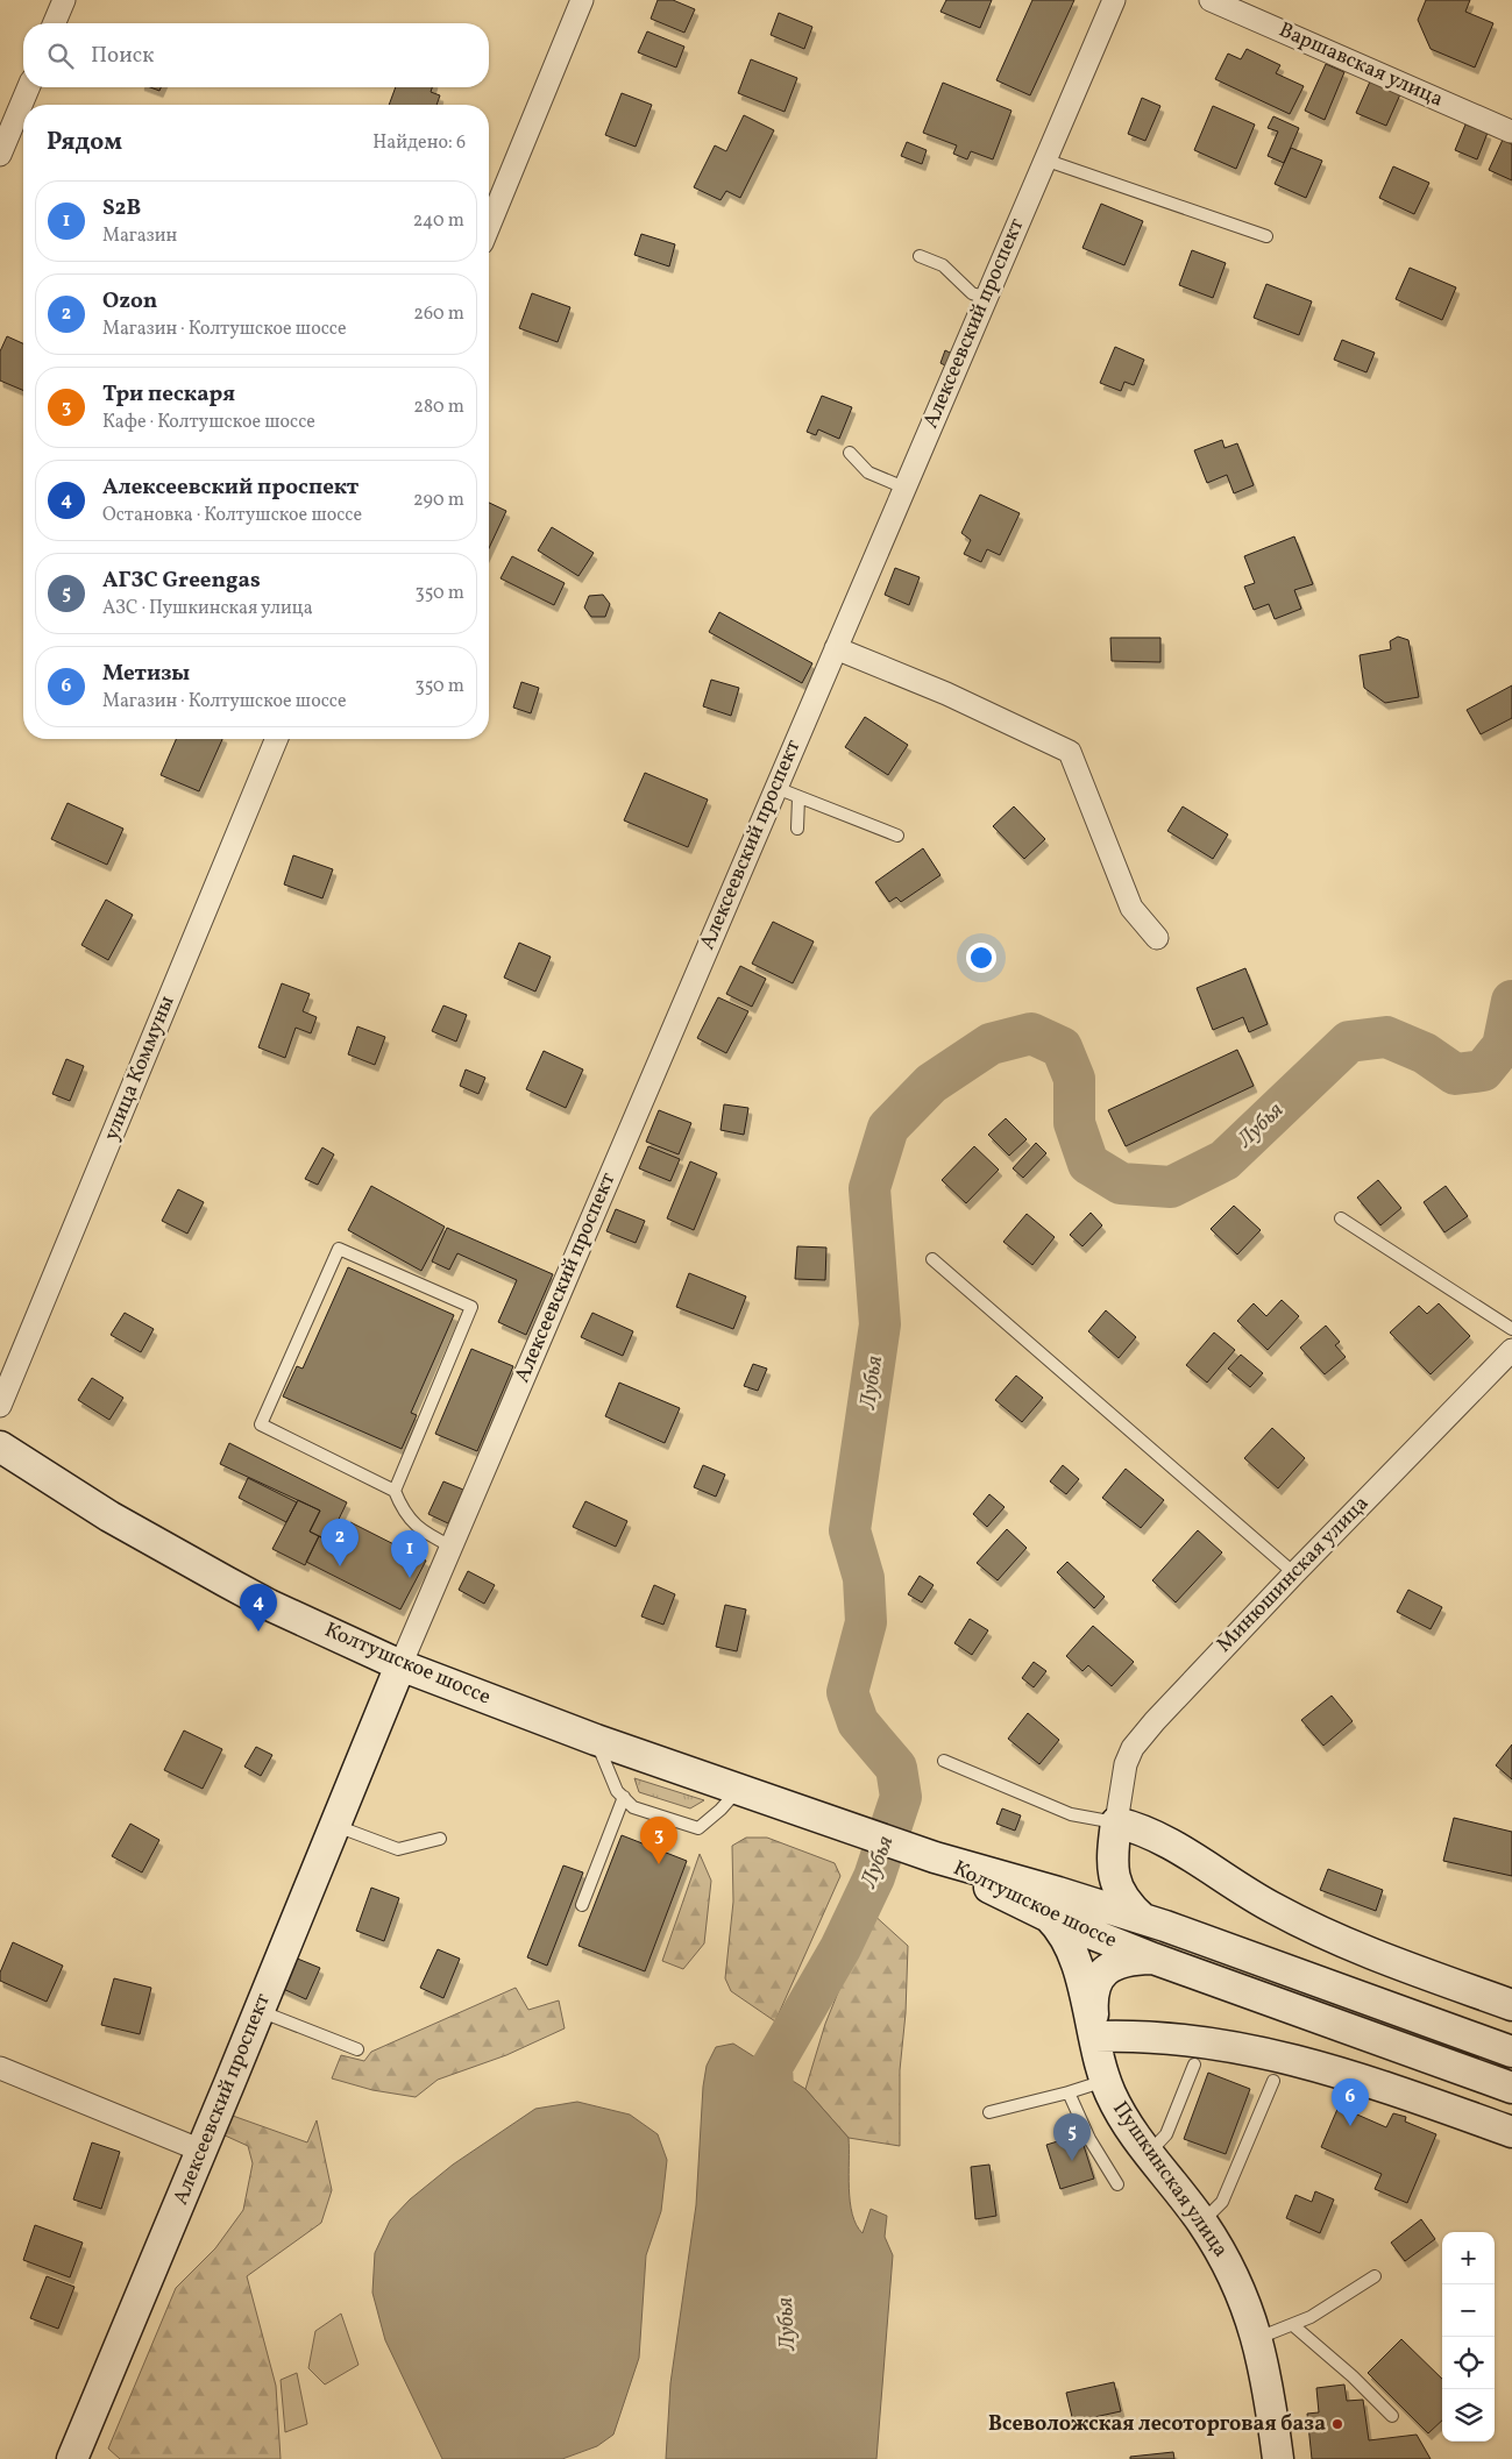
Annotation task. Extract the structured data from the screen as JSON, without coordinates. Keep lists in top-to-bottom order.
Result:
{
  "streets": {
    "street": [
      "Варшавская улица",
      "Алексеевский проспект",
      "улица Коммуны",
      "Минюшинская улица",
      "Колтушское шоссе",
      "Пушкинская улица"
    ]
  },
  "crossings": [
    ["Алексеевский проспект", "Колтушское шоссе"],
    ["Минюшинская улица", "Колтушское шоссе"],
    ["Минюшинская улица", "Пушкинская улица"],
    ["Колтушское шоссе", "Пушкинская улица"]
  ],
  "water": ["Лубья"],
  "places": ["Всеволожская лесоторговая база"],
  "page": {
    "search": "Поиск",
    "heading": ["Рядом", "Найдено: 6"],
    "list": [
      {
        "mark": "1",
        "name": "S2B",
        "note": "Магазин",
        "value": "240 m"
      },
      {
        "mark": "2",
        "name": "Ozon",
        "note": "Магазин · Колтушское шоссе",
        "value": "260 m"
      },
      {
        "mark": "3",
        "name": "Три пескаря",
        "note": "Кафе · Колтушское шоссе",
        "value": "280 m"
      },
      {
        "mark": "4",
        "name": "Алексеевский проспект",
        "note": "Остановка · Колтушское шоссе",
        "value": "290 m"
      },
      {
        "mark": "5",
        "name": "АГЗС Greengas",
        "note": "АЗС · Пушкинская улица",
        "value": "350 m"
      },
      {
        "mark": "6",
        "name": "Метизы",
        "note": "Магазин · Колтушское шоссе",
        "value": "350 m"
      }
    ],
    "pins": [
      "2",
      "1",
      "4",
      "3",
      "6",
      "5"
    ],
    "map_buttons": ["+", "−"]
  }
}
